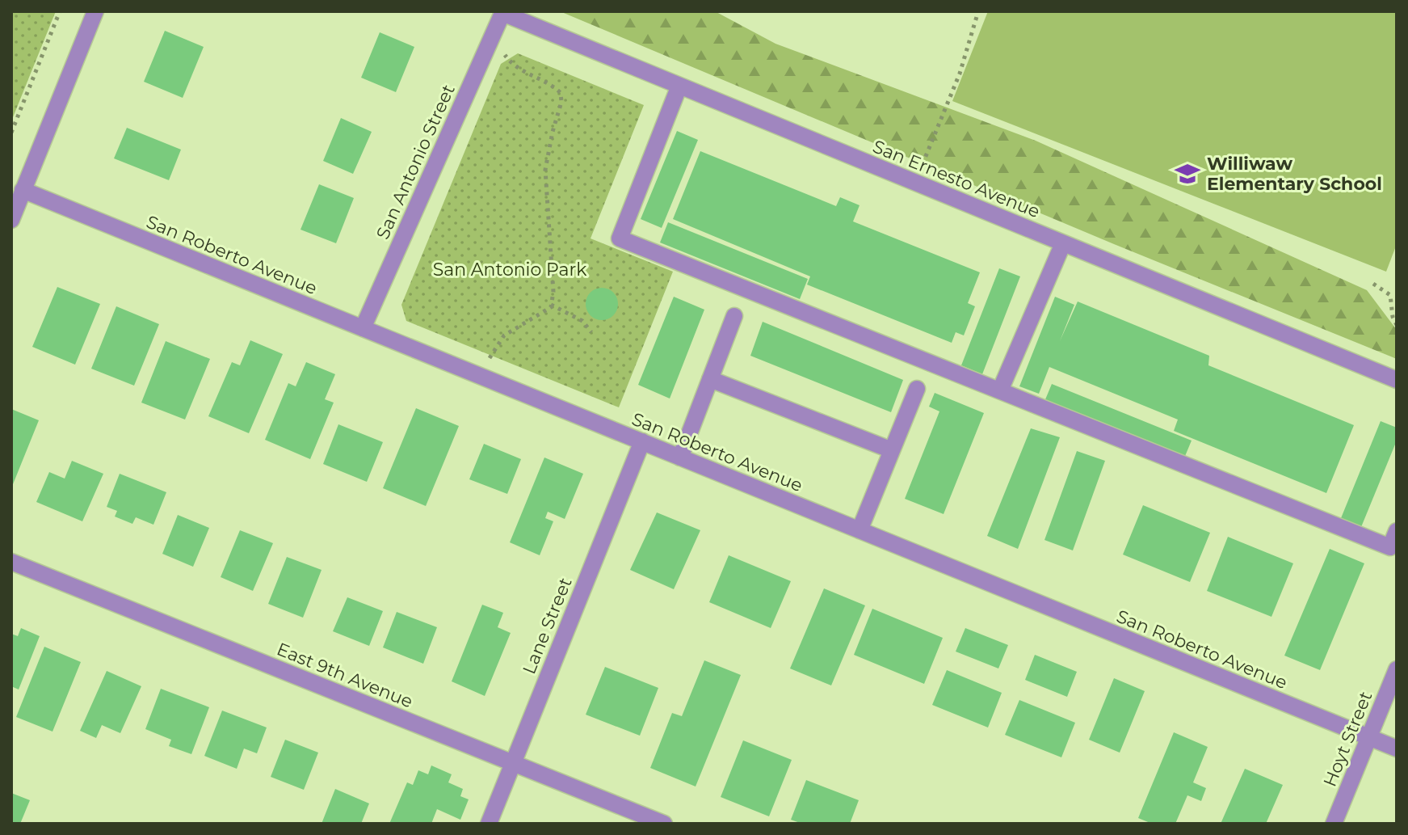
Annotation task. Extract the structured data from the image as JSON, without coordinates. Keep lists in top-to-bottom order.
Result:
{
  "streets": {
    "street": [
      "San Antonio Street",
      "San Ernesto Avenue",
      "San Roberto Avenue",
      "Lane Street",
      "East 9th Avenue",
      "Hoyt Street"
    ]
  },
  "crossings": [
    ["San Antonio Street", "San Ernesto Avenue"],
    ["San Antonio Street", "San Roberto Avenue"],
    ["San Roberto Avenue", "Lane Street"],
    ["San Roberto Avenue", "Hoyt Street"],
    ["Lane Street", "East 9th Avenue"]
  ],
  "parks": ["San Antonio Park"],
  "places": {
    "school or university": ["Williwaw Elementary School"]
  }
}
